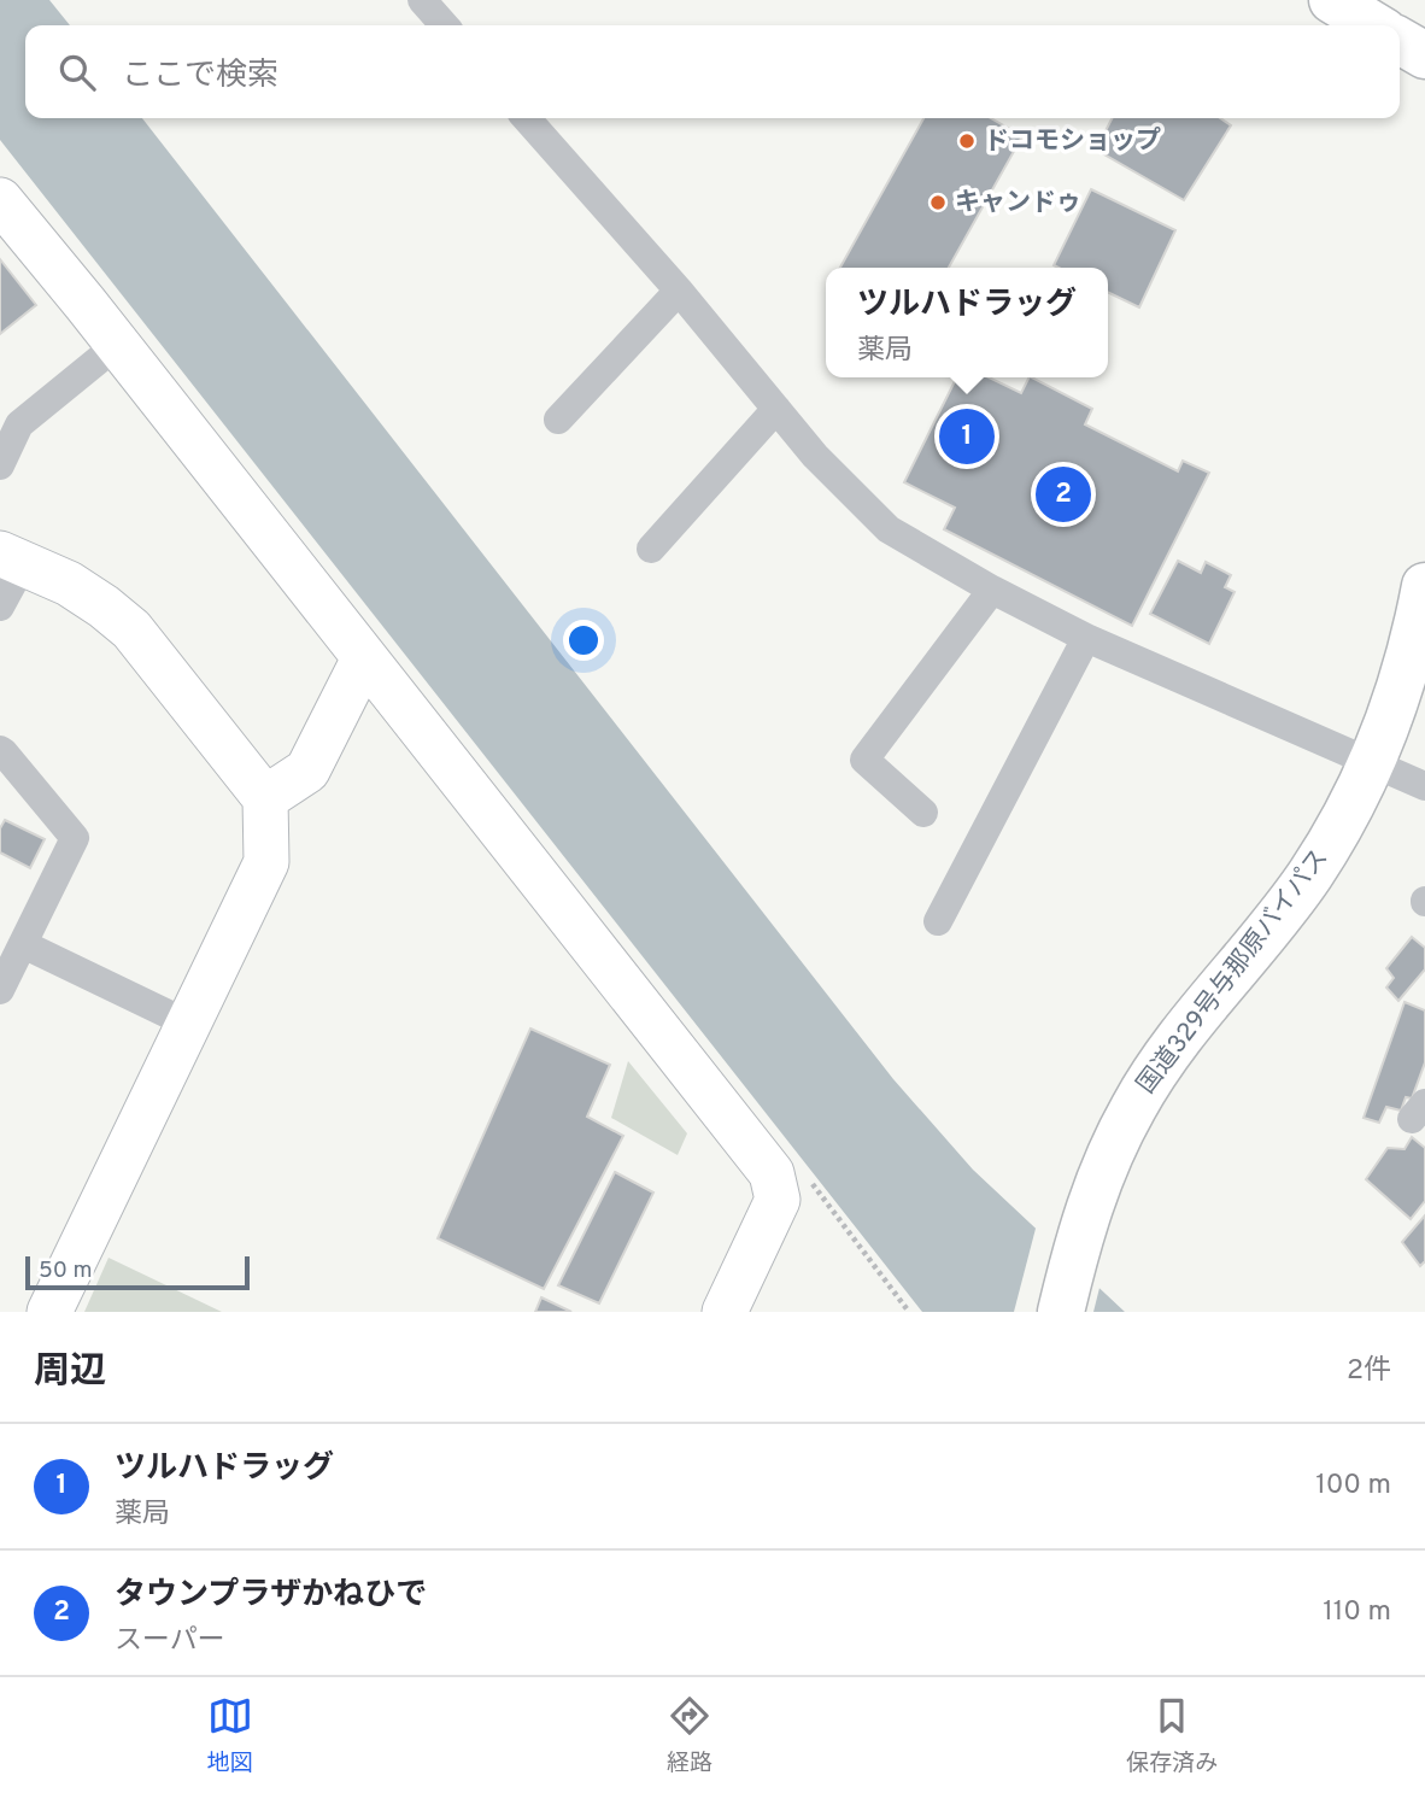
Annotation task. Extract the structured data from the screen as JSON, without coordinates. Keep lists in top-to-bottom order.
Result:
{
  "streets": {
    "highway": ["国道329号与那原バイパス"]
  },
  "places": ["ドコモショップ", "キャンドゥ"],
  "scale_bar": "50 m",
  "page": {
    "search": "ここで検索",
    "popup": ["ツルハドラッグ", "薬局"],
    "pins": ["1", "2"],
    "scale": "50 m",
    "heading": ["周辺", "2件"],
    "list": [
      {
        "mark": "1",
        "name": "ツルハドラッグ",
        "note": "薬局",
        "value": "100 m"
      },
      {
        "mark": "2",
        "name": "タウンプラザかねひで",
        "note": "スーパー",
        "value": "110 m"
      }
    ],
    "nav": ["地図", "経路", "保存済み"]
  }
}
